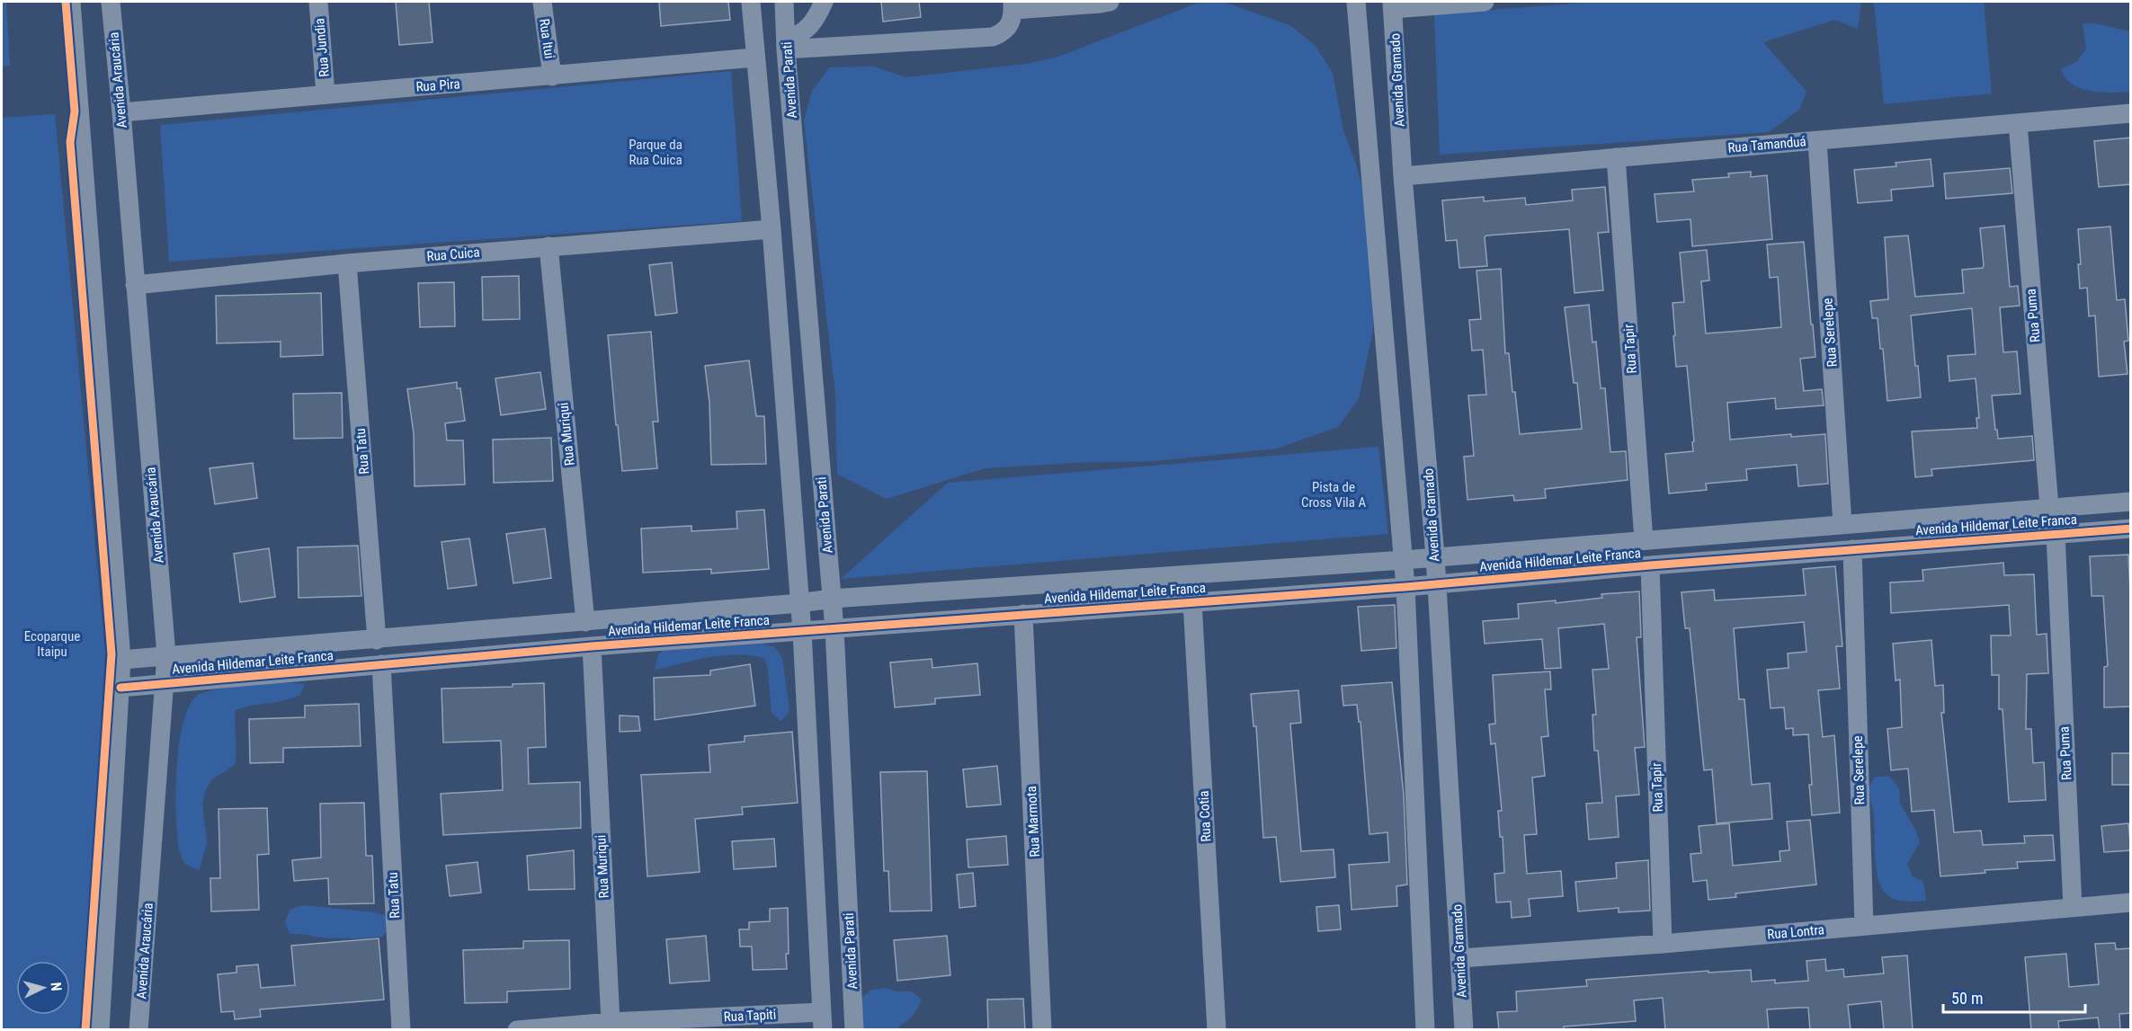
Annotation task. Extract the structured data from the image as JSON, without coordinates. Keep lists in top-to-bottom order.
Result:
{
  "streets": {
    "street": [
      "Rua Itui",
      "Rua Jundia",
      "Avenida Araucária",
      "Avenida Parati",
      "Avenida Gramado",
      "Rua Pira",
      "Rua Tamanduá",
      "Rua Cuica",
      "Rua Puma",
      "Rua Serelepe",
      "Rua Tapir",
      "Rua Muriqui",
      "Rua Tatu",
      "Avenida Hildemar Leite Franca",
      "Rua Cotia",
      "Rua Marmota",
      "Rua Lontra",
      "Rua Tapiti"
    ]
  },
  "crossings": [
    ["Rua Itui", "Rua Pira"],
    ["Rua Jundia", "Rua Pira"],
    ["Avenida Araucária", "Rua Pira"],
    ["Avenida Araucária", "Rua Cuica"],
    ["Avenida Araucária", "Avenida Hildemar Leite Franca"],
    ["Avenida Parati", "Avenida Hildemar Leite Franca"],
    ["Avenida Gramado", "Rua Tamanduá"],
    ["Avenida Gramado", "Avenida Hildemar Leite Franca"],
    ["Avenida Gramado", "Rua Lontra"],
    ["Rua Tamanduá", "Rua Puma"],
    ["Rua Tamanduá", "Rua Serelepe"],
    ["Rua Tamanduá", "Rua Tapir"],
    ["Rua Cuica", "Rua Muriqui"],
    ["Rua Cuica", "Rua Tatu"],
    ["Rua Puma", "Avenida Hildemar Leite Franca"],
    ["Rua Puma", "Rua Lontra"],
    ["Rua Serelepe", "Avenida Hildemar Leite Franca"],
    ["Rua Serelepe", "Rua Lontra"],
    ["Rua Tapir", "Avenida Hildemar Leite Franca"],
    ["Rua Tapir", "Rua Lontra"],
    ["Rua Muriqui", "Avenida Hildemar Leite Franca"],
    ["Rua Muriqui", "Rua Tapiti"],
    ["Rua Tatu", "Avenida Hildemar Leite Franca"],
    ["Avenida Hildemar Leite Franca", "Rua Cotia"],
    ["Avenida Hildemar Leite Franca", "Rua Marmota"]
  ],
  "parks": ["Parque da Rua Cuica", "Pista de Cross Vila A", "Ecoparque Itaipu"],
  "scale_bar": "50 m",
  "north": "right"
}
